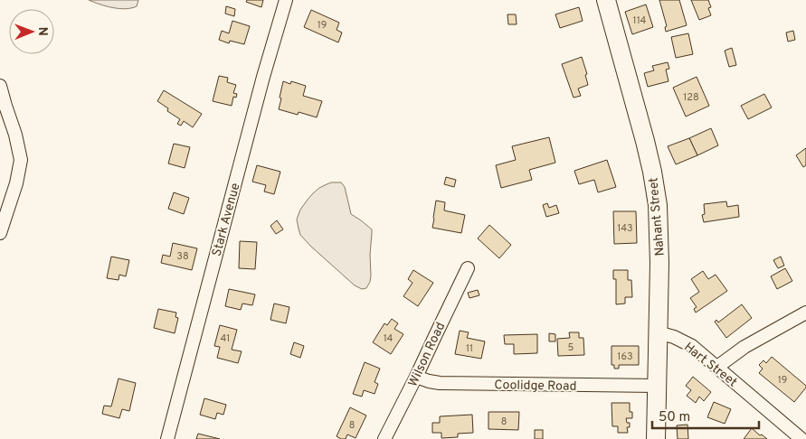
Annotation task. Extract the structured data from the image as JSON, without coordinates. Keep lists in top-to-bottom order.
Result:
{
  "streets": {
    "main road": ["Nahant Street"],
    "street": [
      "Stark Avenue",
      "Wilson Road",
      "Hart Street",
      "Coolidge Road"
    ]
  },
  "crossings": [
    ["Nahant Street", "Hart Street"],
    ["Nahant Street", "Coolidge Road"],
    ["Wilson Road", "Coolidge Road"]
  ],
  "house_numbers": [
    "114",
    "19",
    "128",
    "143",
    "38",
    "41",
    "14",
    "5",
    "11",
    "163",
    "19",
    "8",
    "8"
  ],
  "scale_bar": "50 m",
  "north": "right"
}
